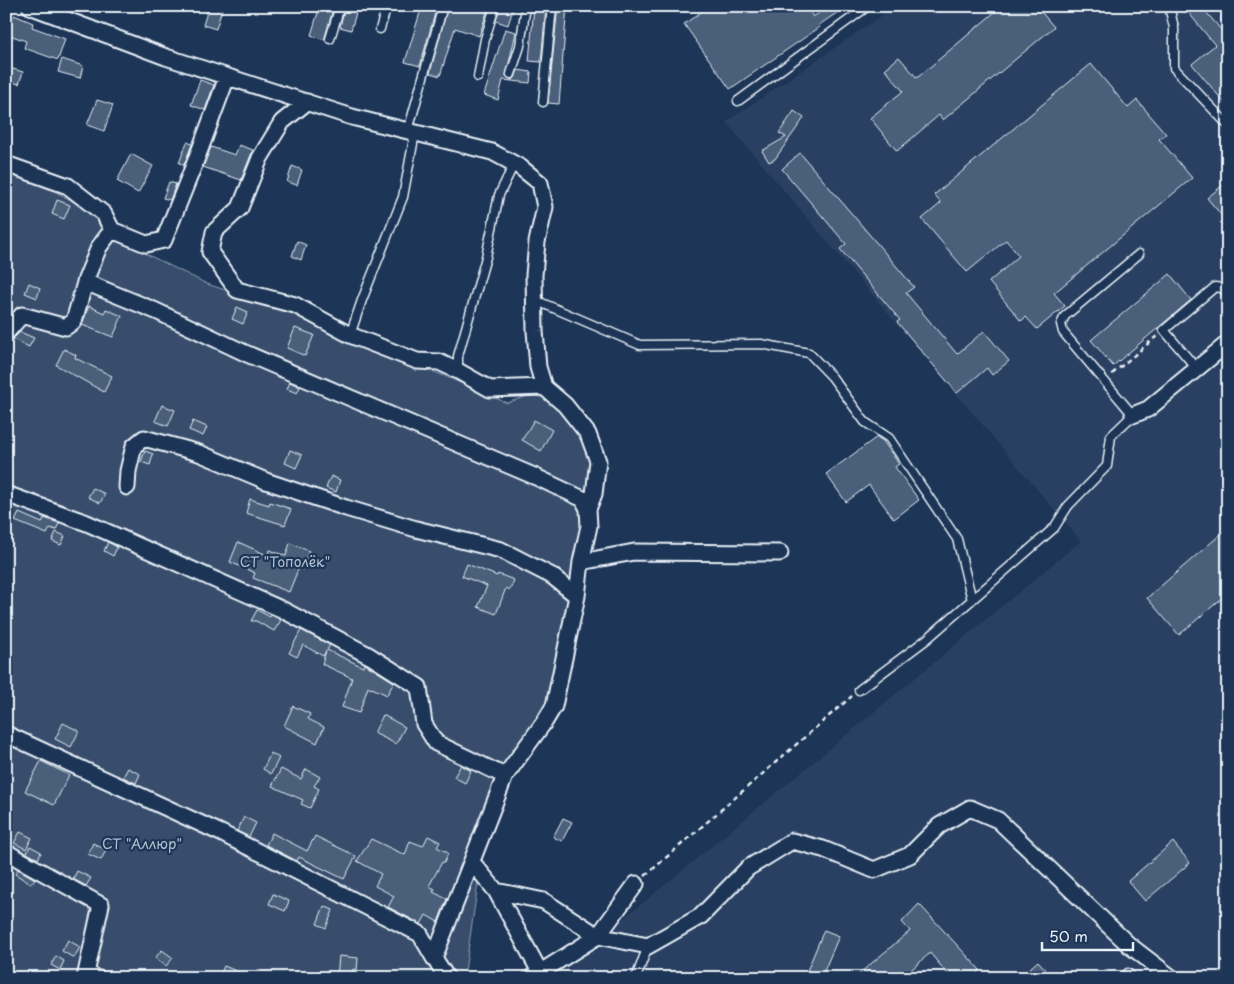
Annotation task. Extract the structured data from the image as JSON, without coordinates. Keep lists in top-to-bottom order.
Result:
{
  "parks": ["СТ \"Тополёк\"", "СТ \"Аллюр\""],
  "scale_bar": "50 m"
}
